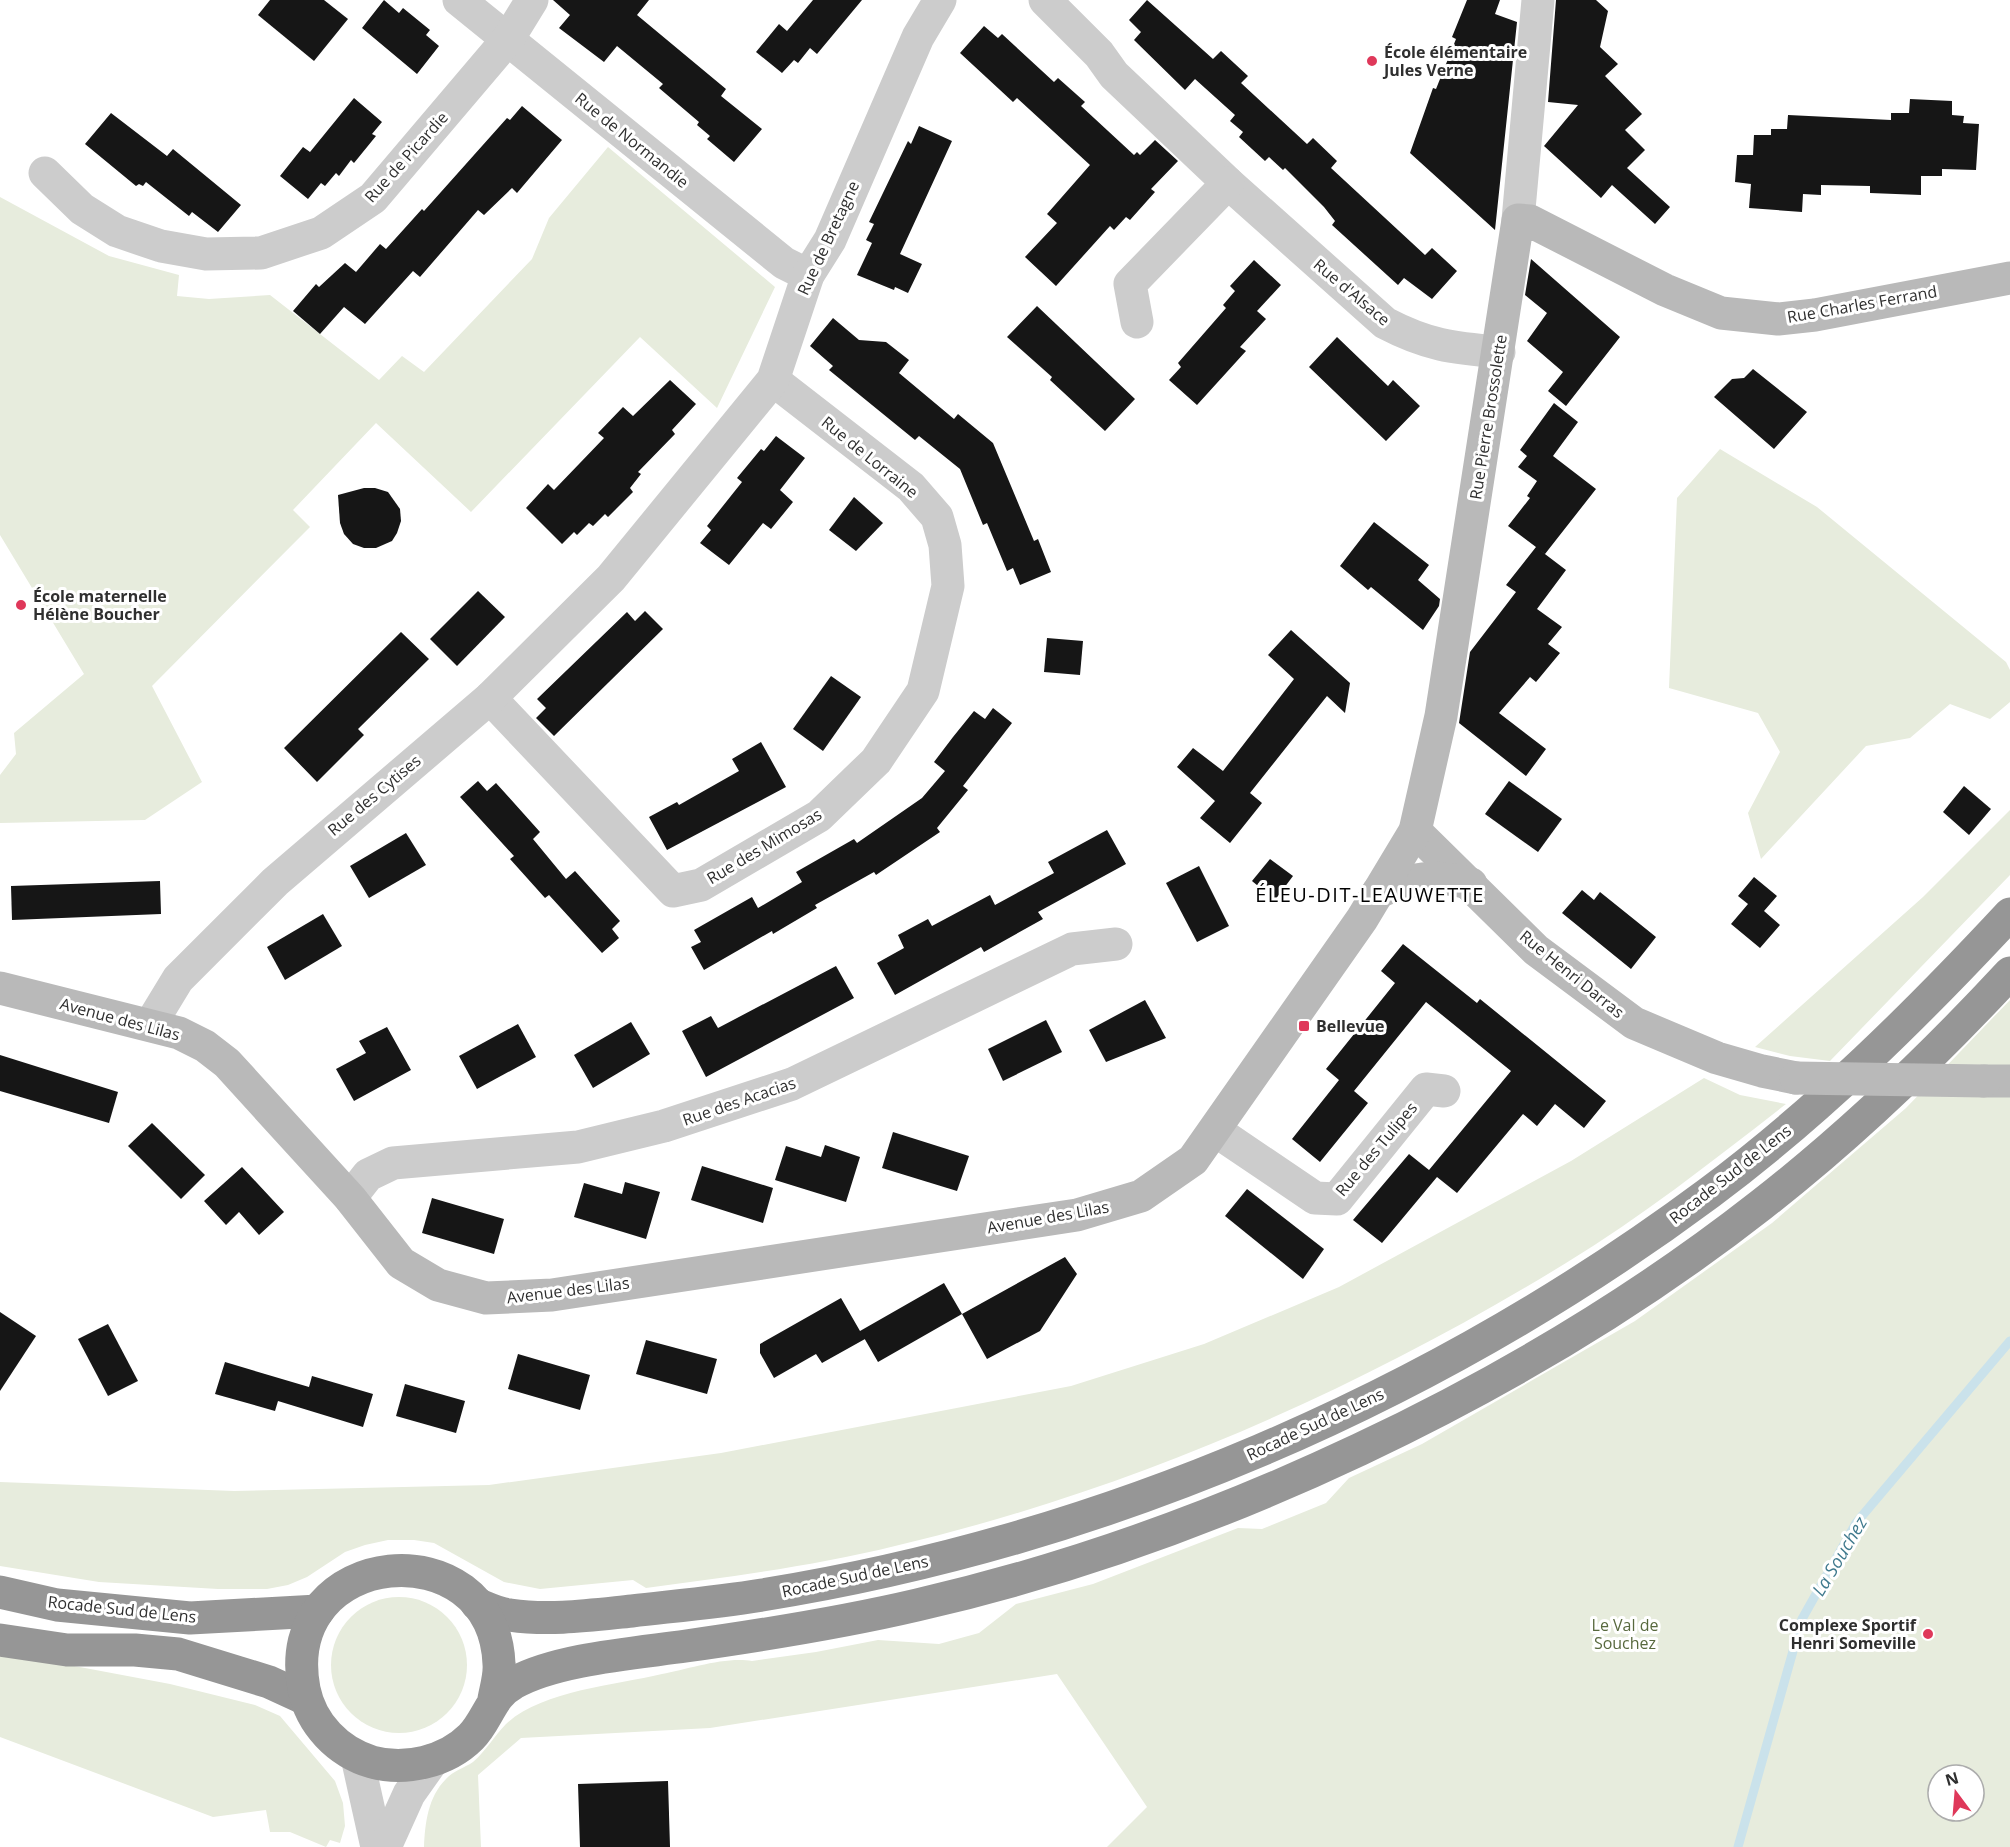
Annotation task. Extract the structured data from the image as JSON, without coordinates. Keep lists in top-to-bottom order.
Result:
{
  "streets": {
    "highway": ["Rocade Sud de Lens"],
    "street": [
      "Rue de Normandie",
      "Rue de Picardie",
      "Rue de Bretagne",
      "Rue d'Alsace",
      "Rue Charles Ferrand",
      "Rue Pierre Brossolette",
      "Rue de Lorraine",
      "Rue des Cytises",
      "Rue des Mimosas",
      "Rue Henri Darras",
      "Avenue des Lilas",
      "Rue des Acacias",
      "Rue des Tulipes"
    ]
  },
  "crossings": [
    ["Rue de Normandie", "Rue de Picardie"],
    ["Rue de Normandie", "Rue de Bretagne"],
    ["Rue de Bretagne", "Rue de Lorraine"],
    ["Rue de Bretagne", "Rue des Cytises"],
    ["Rue d'Alsace", "Rue Pierre Brossolette"],
    ["Rue Charles Ferrand", "Rue Pierre Brossolette"],
    ["Rue Pierre Brossolette", "Rue Henri Darras"],
    ["Rue de Lorraine", "Rue des Mimosas"],
    ["Rue des Cytises", "Rue des Mimosas"],
    ["Rue des Cytises", "Avenue des Lilas"],
    ["Avenue des Lilas", "Rue des Acacias"],
    ["Avenue des Lilas", "Rue des Tulipes"]
  ],
  "districts": ["ÉLEU-DIT-LEAUWETTE"],
  "water": ["La Souchez"],
  "parks": ["Le Val de Souchez"],
  "places": {
    "other": ["École élémentaire Jules Verne", "École maternelle Hélène Boucher", "Complexe Sportif Henri Someville"],
    "transit": ["Bellevue"]
  },
  "north": "top"
}
